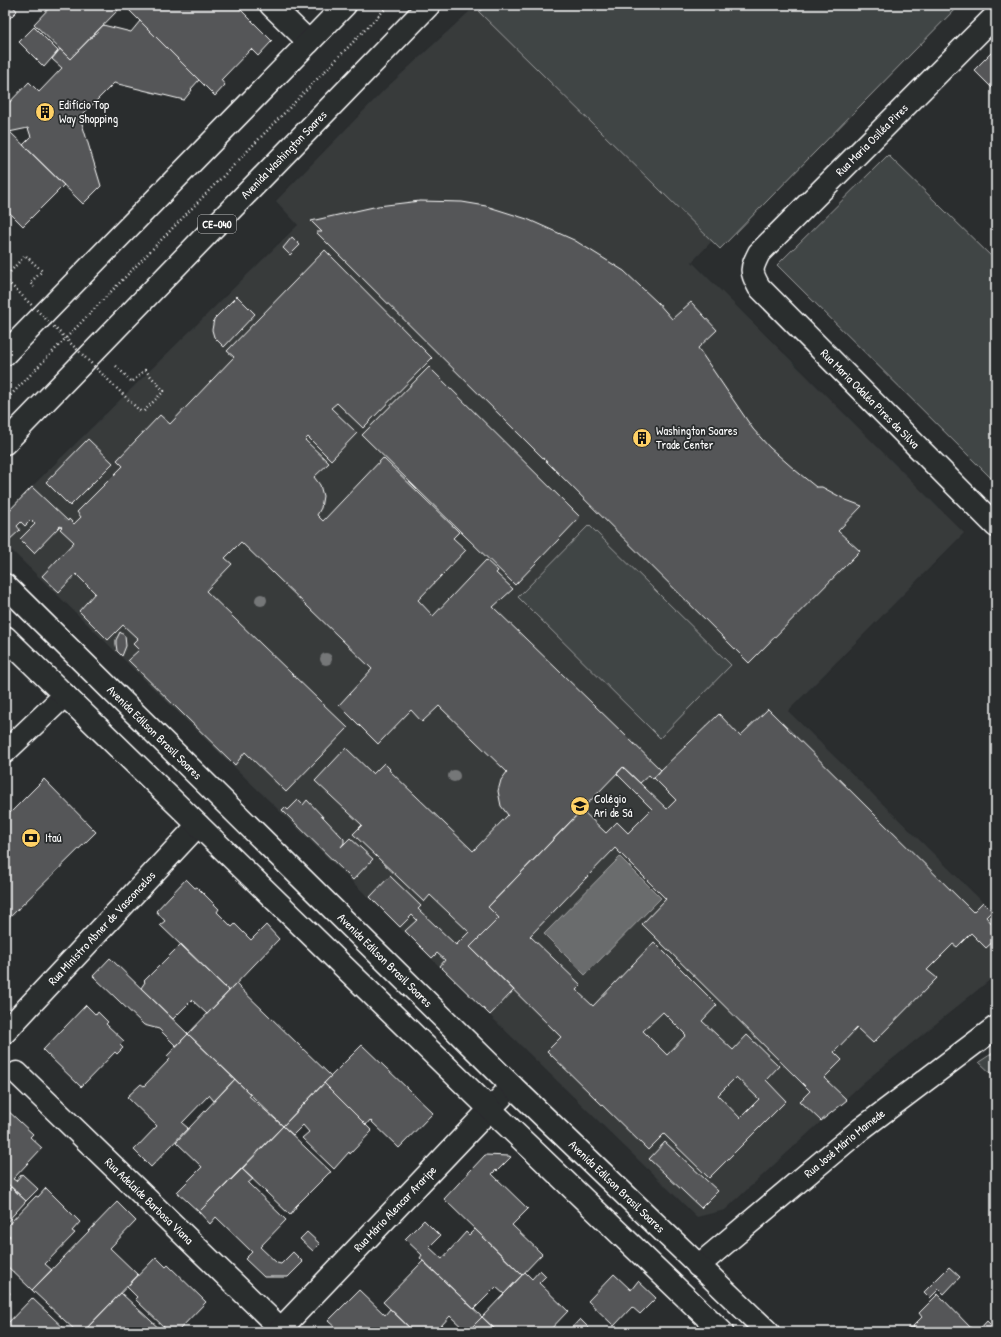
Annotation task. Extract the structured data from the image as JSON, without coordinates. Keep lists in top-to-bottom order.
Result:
{
  "streets": {
    "main road": [
      "Rua Maria Osiléa Pires",
      "Avenida Washington Soares",
      "CE-040",
      "Rua Maria Odaléa Pires da Silva",
      "Avenida Edilson Brasil Soares",
      "Rua Ministro Abner de Vasconcelos",
      "Rua José Mário Mamede",
      "Rua Adelaide Barbosa Viana",
      "Rua Mário Alencar Araripe"
    ]
  },
  "crossings": [
    ["Rua Maria Osiléa Pires", "Rua Maria Odaléa Pires da Silva"],
    ["Avenida Edilson Brasil Soares", "Rua José Mário Mamede"],
    ["Avenida Edilson Brasil Soares", "Rua Mário Alencar Araripe"],
    ["Rua Adelaide Barbosa Viana", "Rua Mário Alencar Araripe"]
  ],
  "places": {
    "building": ["Edifício Top Way Shopping", "Washington Soares Trade Center"],
    "school or university": ["Colégio Ari de Sá"],
    "bank": ["Itaú"]
  }
}
